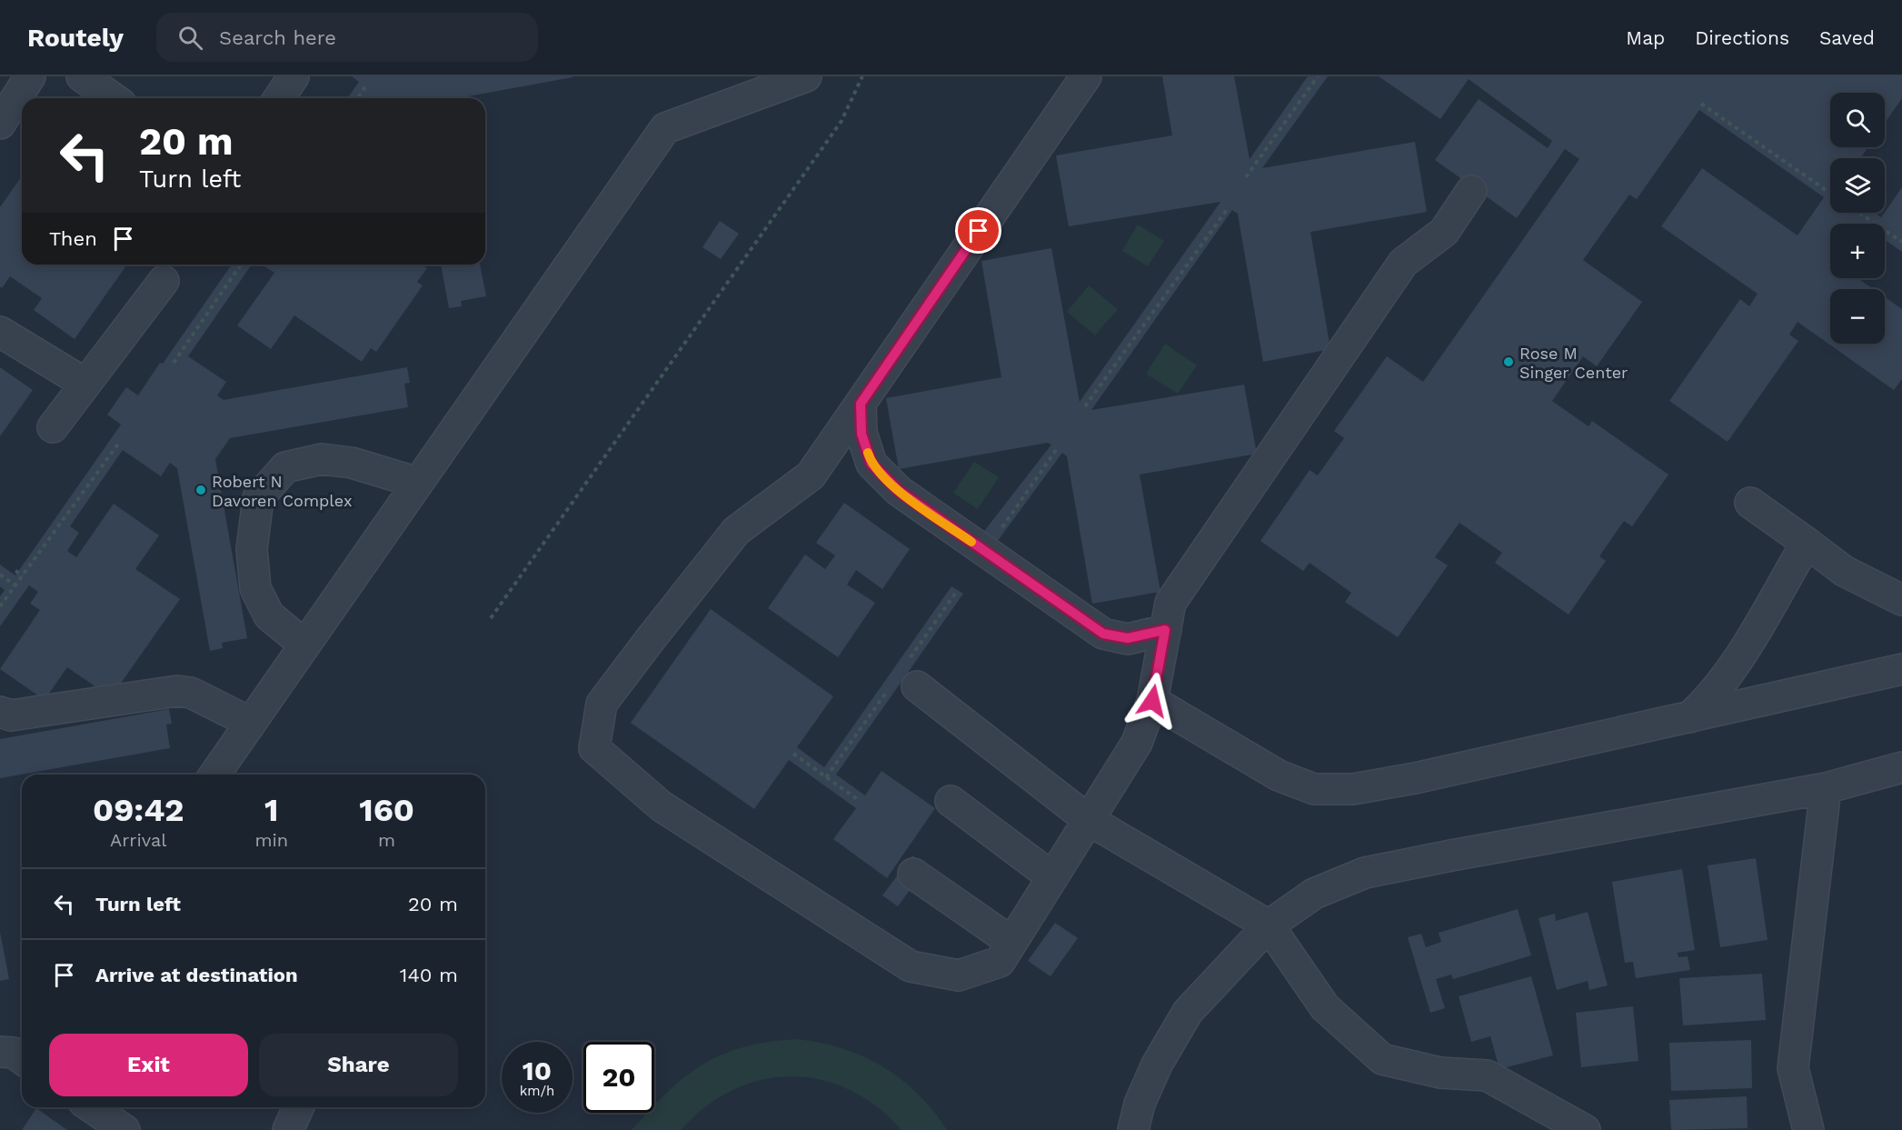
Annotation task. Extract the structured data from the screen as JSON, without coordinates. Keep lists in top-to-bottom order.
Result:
{
  "places": ["Rose M Singer Center", "Robert N Davoren Complex"],
  "page": {
    "header": "Routely",
    "search": "Search here",
    "nav": ["Map", "Directions", "Saved"],
    "map_buttons": ["+", "−"],
    "turn": ["20 m", "Turn left"],
    "then": "Then",
    "eta": [
      "09:42",
      "Arrival",
      "1",
      "min",
      "160",
      "m"
    ],
    "list": [
      {
        "name": "Turn left",
        "value": "20 m"
      },
      {
        "name": "Arrive at destination",
        "value": "140 m"
      }
    ],
    "buttons": ["Exit", "Share"],
    "speed": "10 km/h",
    "limit": "20"
  }
}
